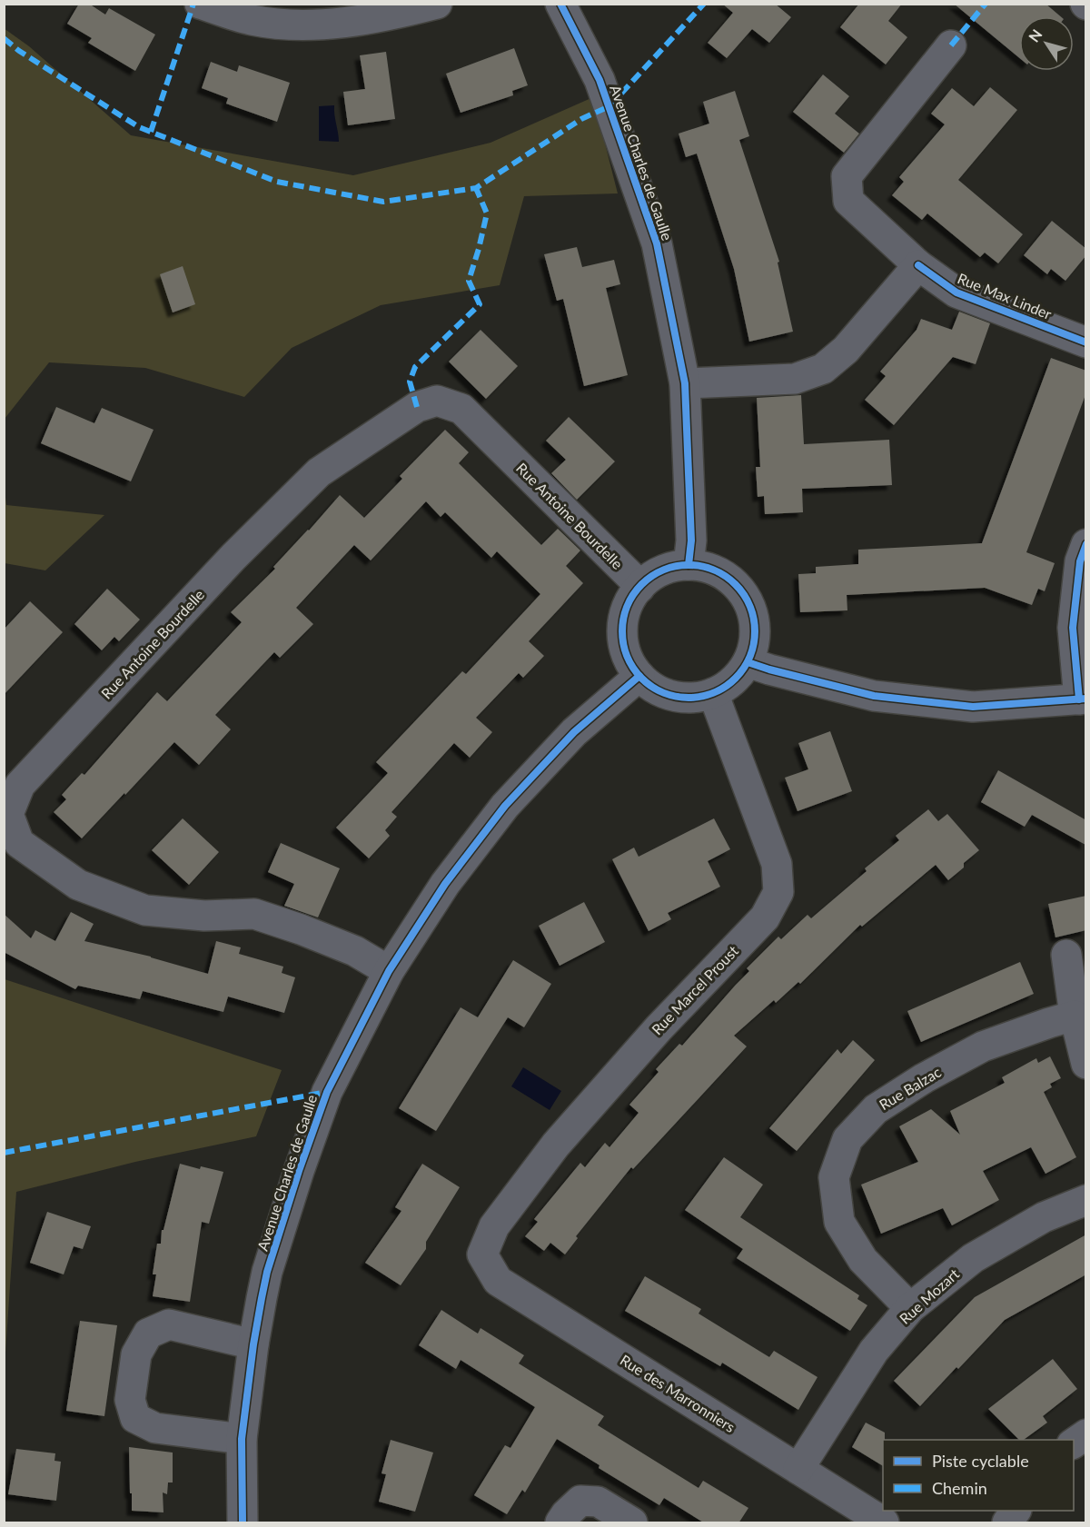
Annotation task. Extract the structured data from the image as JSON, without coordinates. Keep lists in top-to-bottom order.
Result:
{
  "streets": {
    "street": [
      "Avenue Charles de Gaulle",
      "Rue Max Linder",
      "Rue Antoine Bourdelle",
      "Rue Marcel Proust",
      "Rue Balzac",
      "Rue Mozart",
      "Rue des Marronniers"
    ]
  },
  "crossings": [
    ["Avenue Charles de Gaulle", "Rue Antoine Bourdelle"],
    ["Avenue Charles de Gaulle", "Rue Marcel Proust"],
    ["Rue Antoine Bourdelle", "Rue Marcel Proust"],
    ["Rue Marcel Proust", "Rue des Marronniers"],
    ["Rue Balzac", "Rue Mozart"],
    ["Rue Mozart", "Rue des Marronniers"]
  ],
  "legend": ["Piste cyclable", "Chemin"],
  "north": "top left"
}
